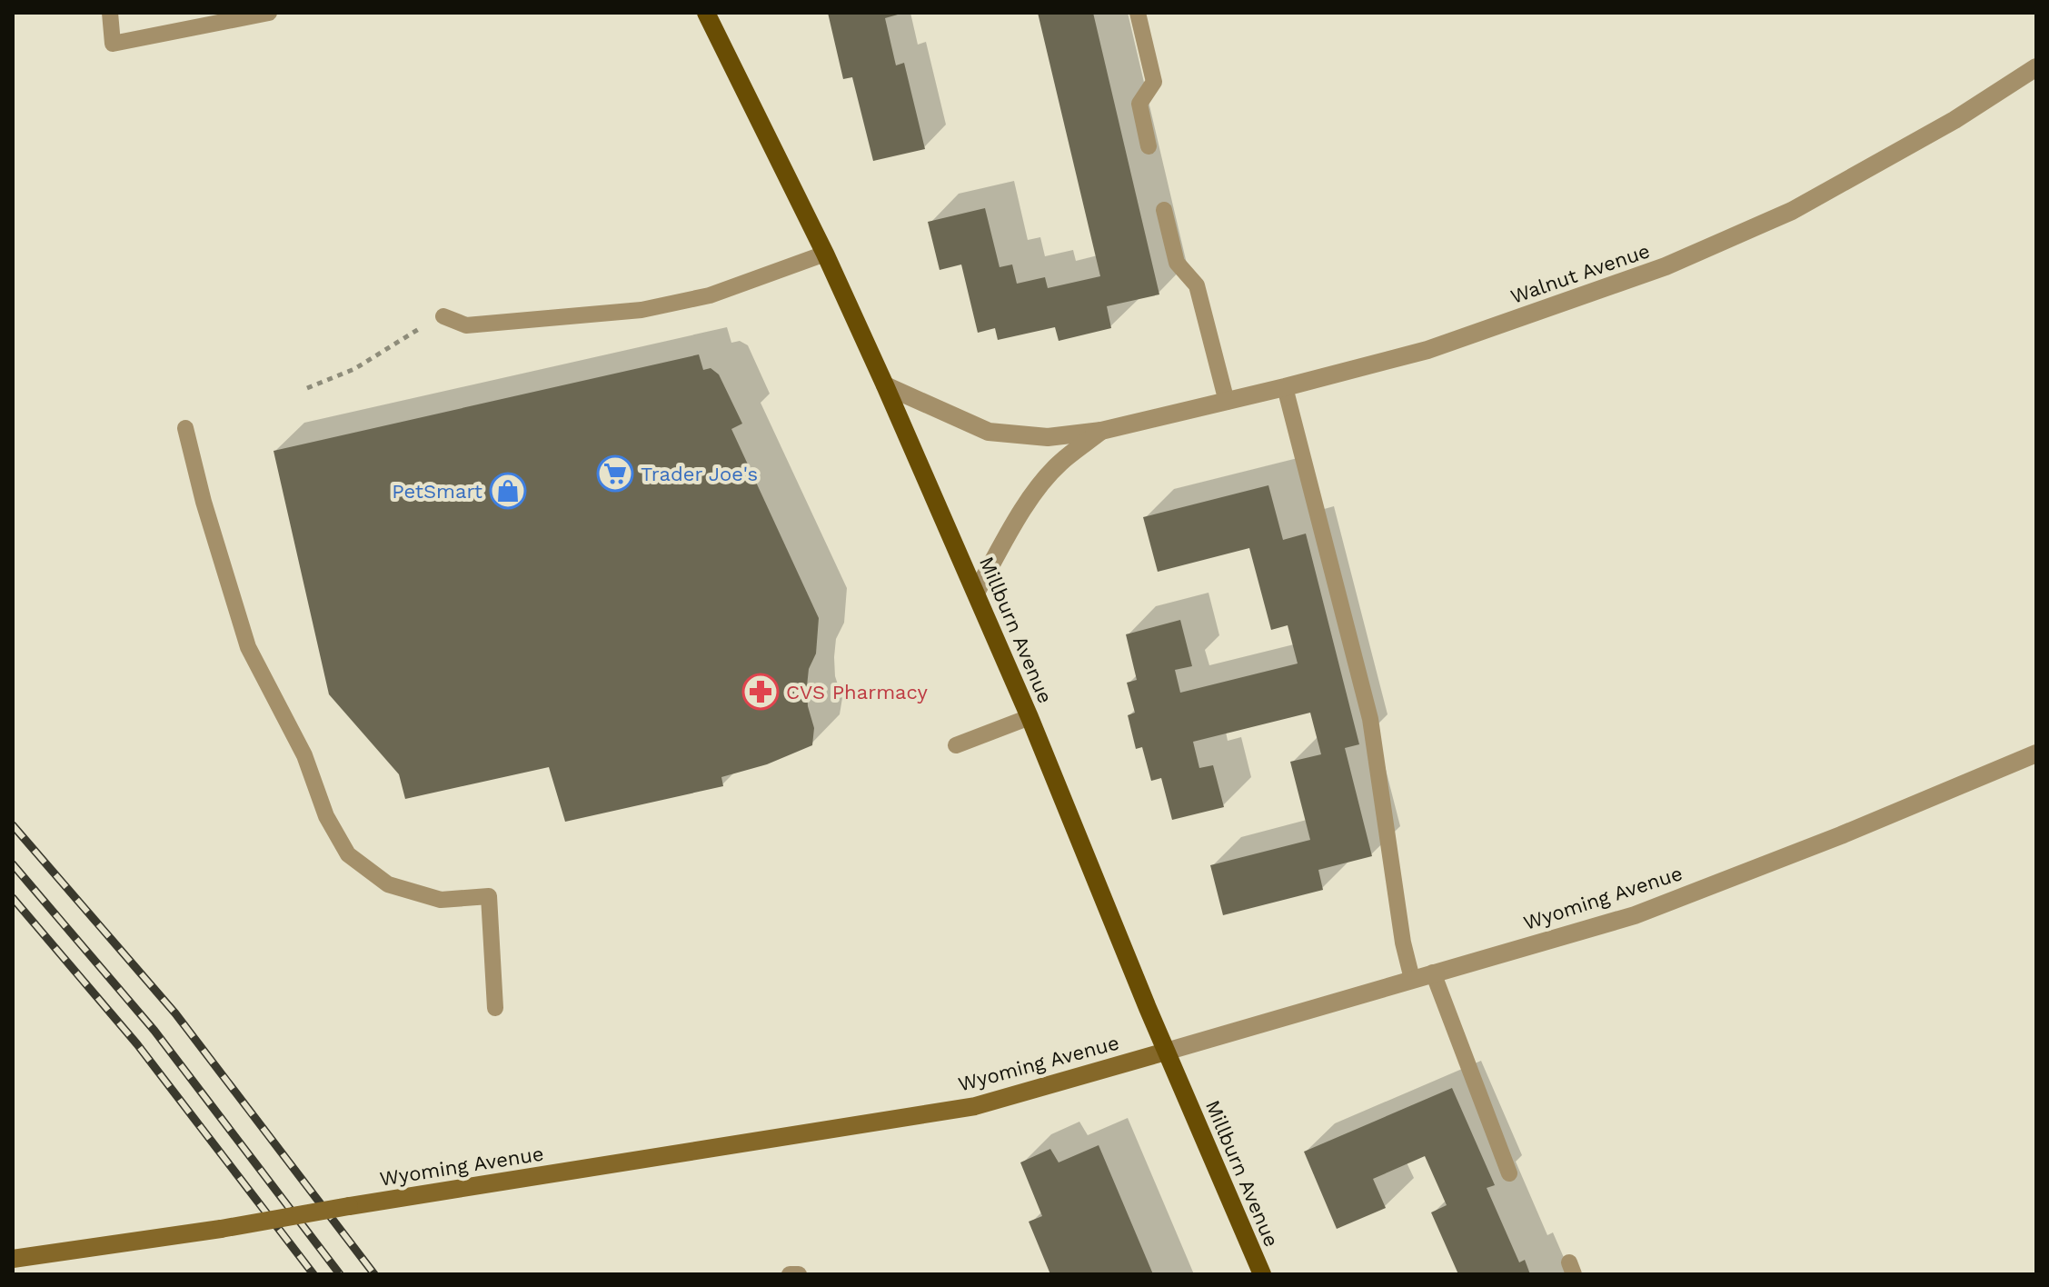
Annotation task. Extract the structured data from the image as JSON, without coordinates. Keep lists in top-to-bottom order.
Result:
{
  "streets": {
    "main road": ["Millburn Avenue", "Wyoming Avenue"],
    "street": ["Walnut Avenue"]
  },
  "crossings": [
    ["Walnut Avenue", "Millburn Avenue"],
    ["Millburn Avenue", "Wyoming Avenue"]
  ],
  "places": {
    "supermarket": ["Trader Joe's"],
    "shop": ["PetSmart"],
    "pharmacy": ["CVS Pharmacy"]
  }
}
